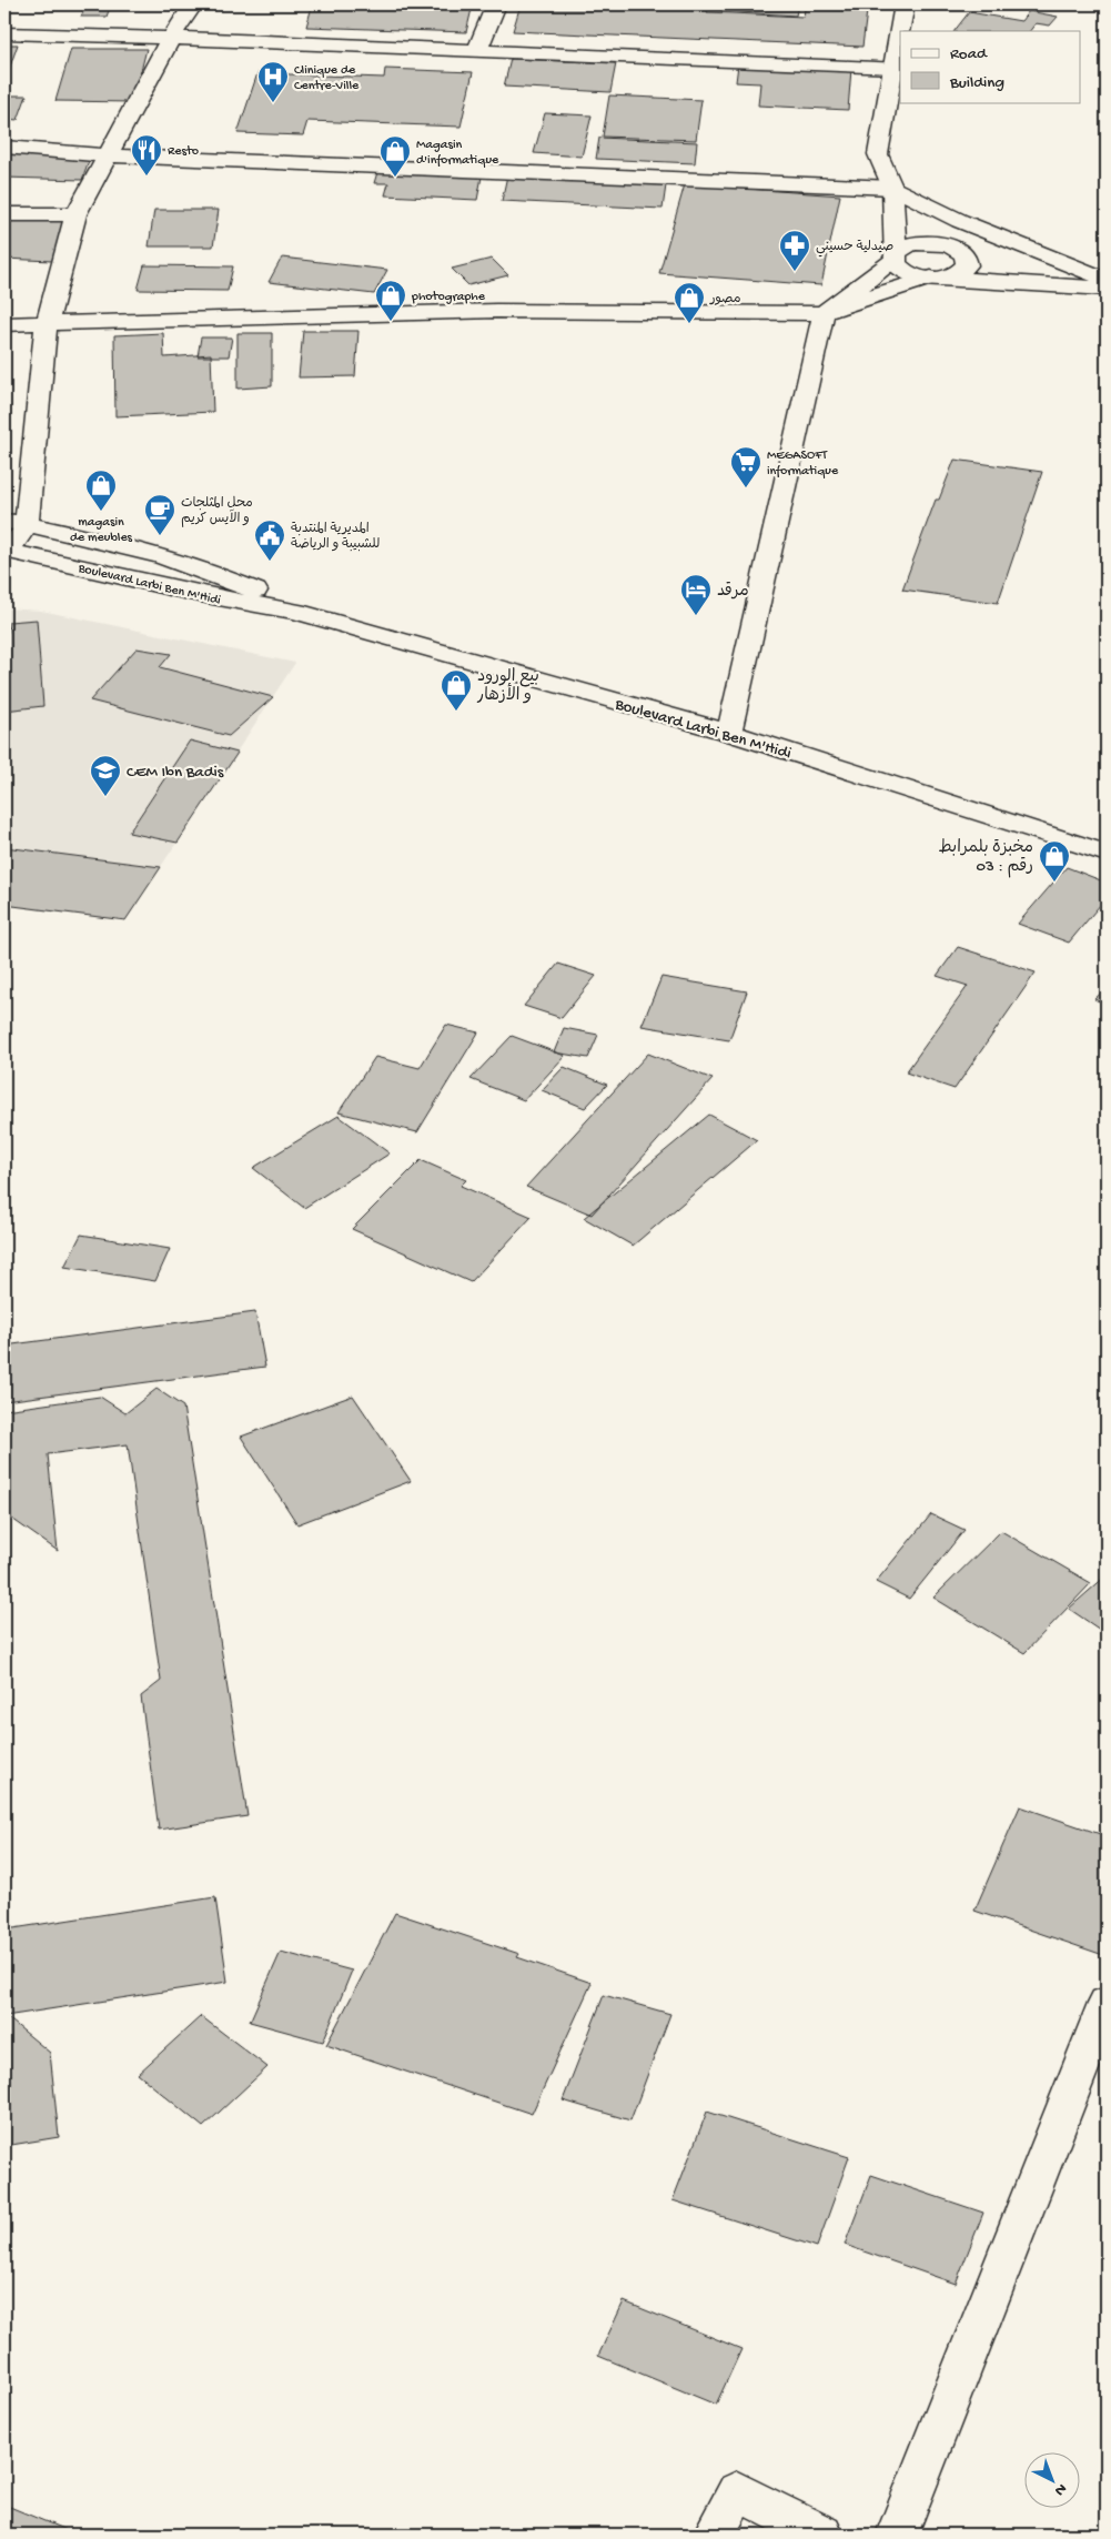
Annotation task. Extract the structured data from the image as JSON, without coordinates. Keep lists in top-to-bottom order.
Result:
{
  "streets": {
    "street": ["Boulevard Larbi Ben M'Hidi"]
  },
  "places": {
    "hospital": ["Clinique de Centre-Ville"],
    "restaurant": ["Resto"],
    "shop": [
      "Magasin d'informatique",
      "photographe",
      "مصور",
      "magasin de meubles",
      "بيع الورود و الأزهار",
      "مخبزة بلمرابط رقم : 03"
    ],
    "pharmacy": ["صيدلية حسيني"],
    "supermarket": ["MEGASOFT informatique"],
    "cafe": ["محل المثلجات و الآيس كريم"],
    "public building": ["المديرية المنتدبة للشبيبة و الرياضة"],
    "hotel": ["مرقد"],
    "school or university": ["CEM Ibn Badis"]
  },
  "legend": ["Road", "Building"],
  "north": "bottom right"
}
